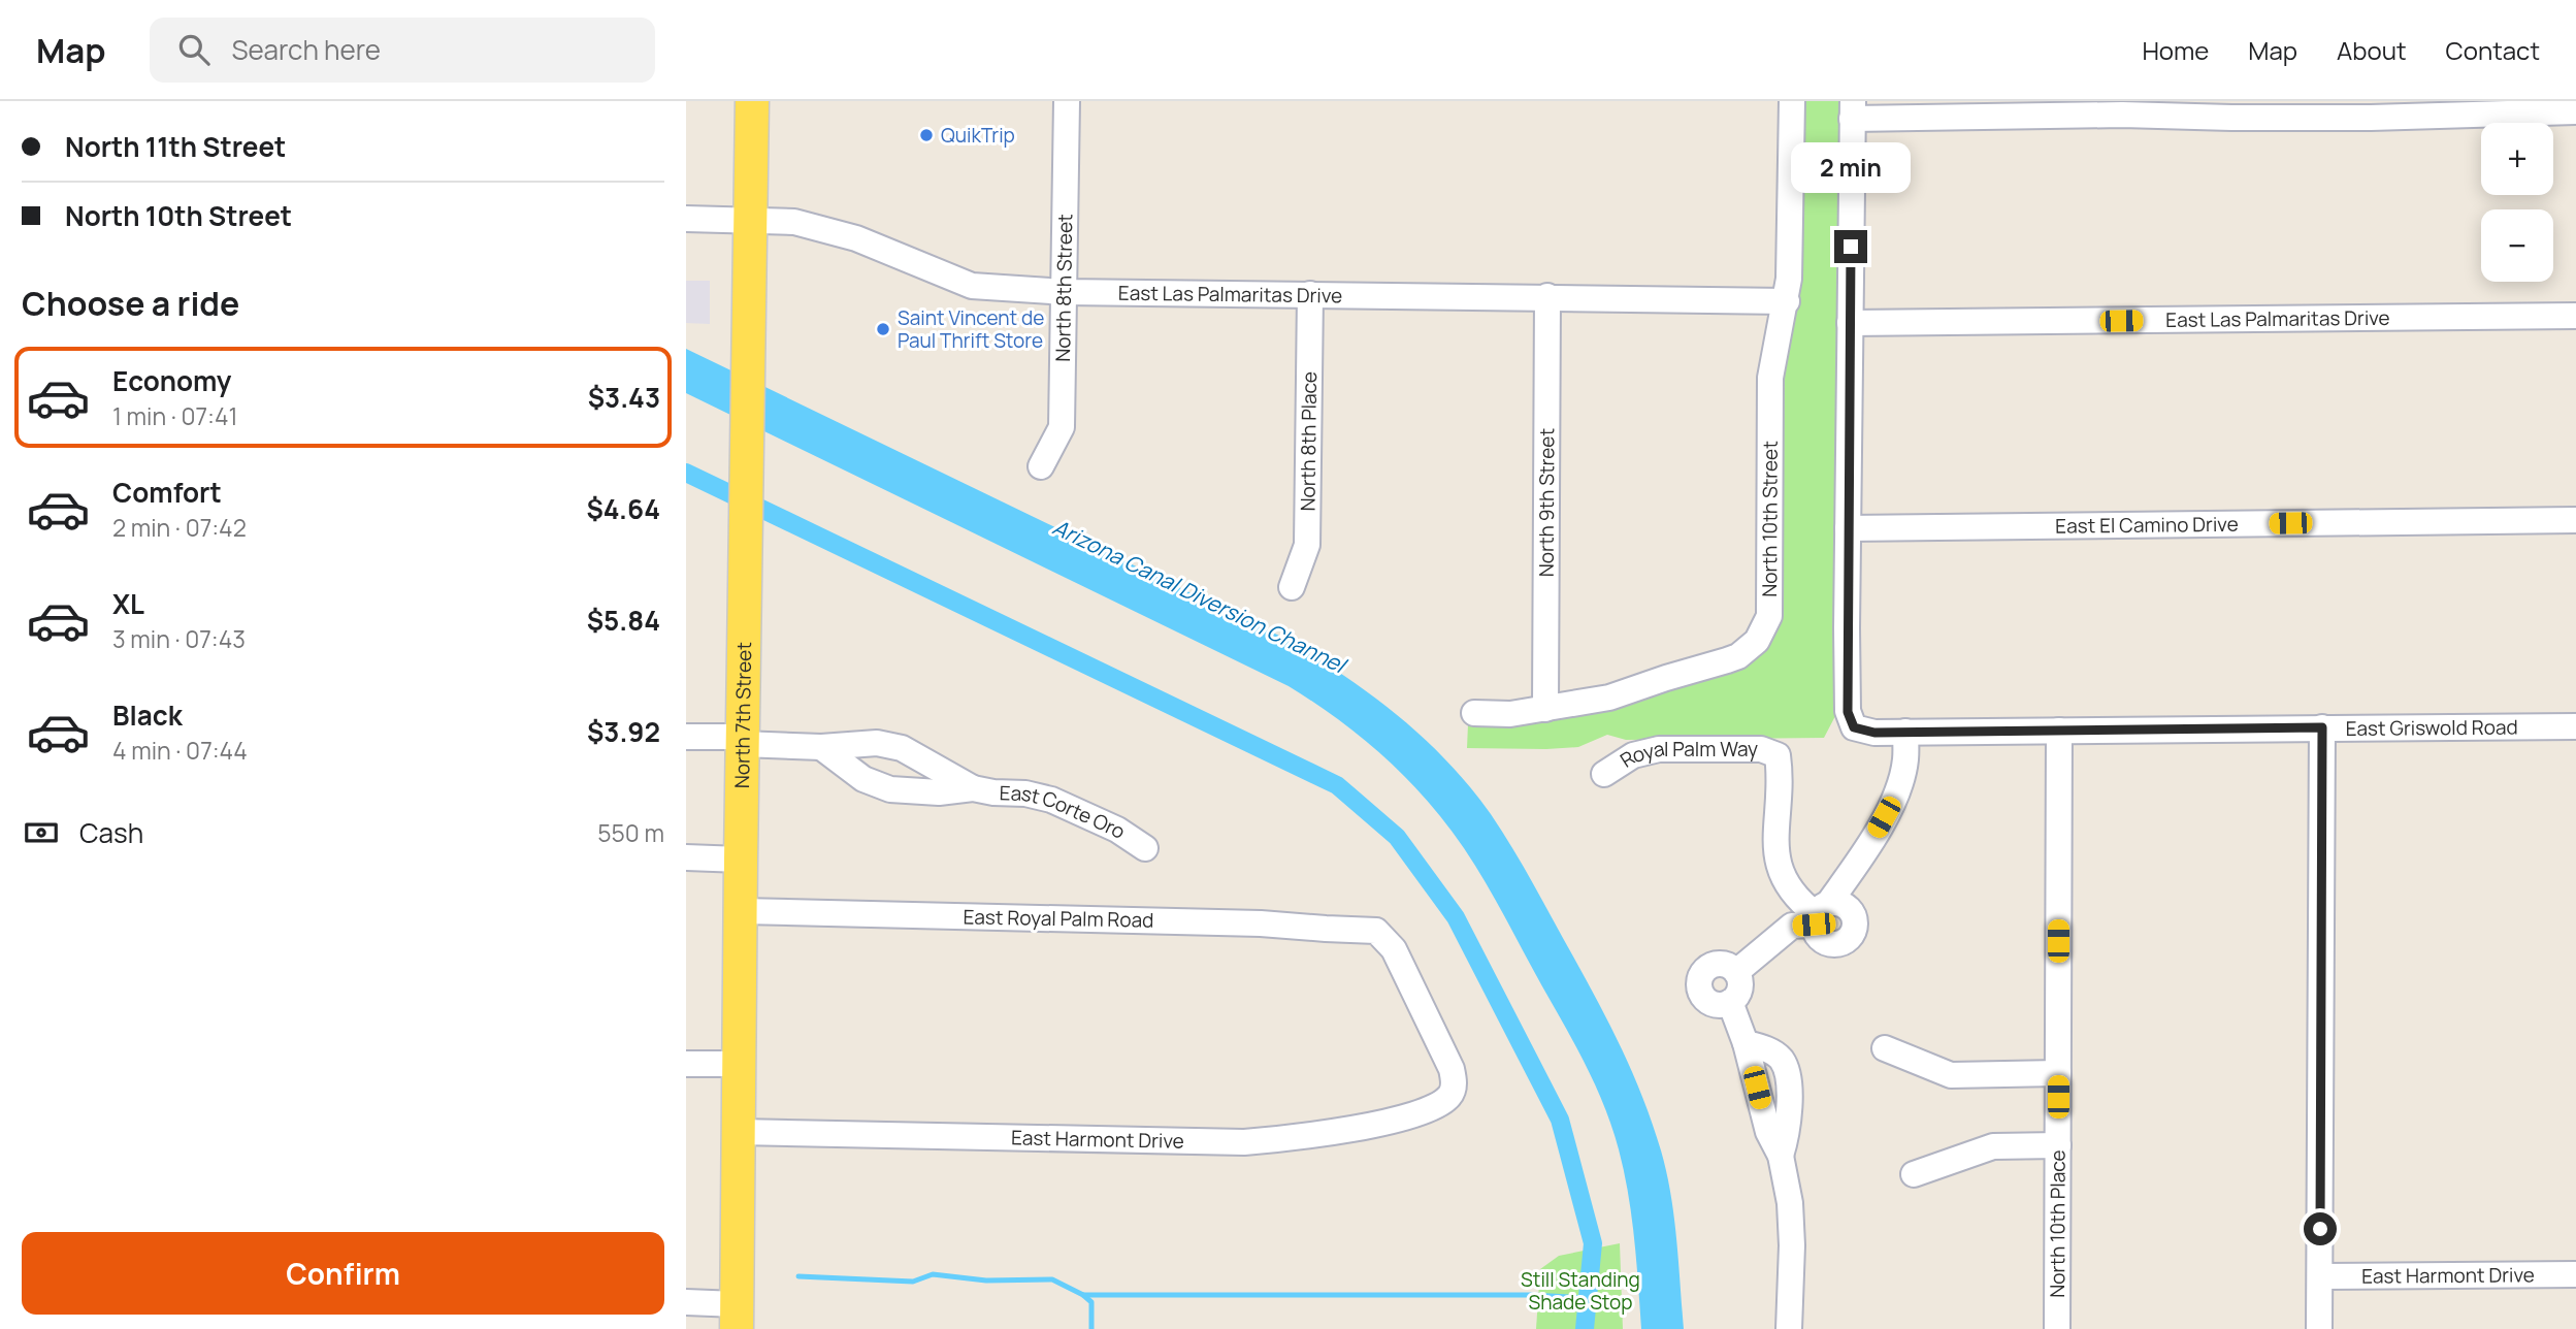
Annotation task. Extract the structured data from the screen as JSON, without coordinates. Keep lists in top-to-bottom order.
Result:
{
  "streets": {
    "main road": ["North 7th Street"],
    "street": [
      "North 8th Street",
      "East Las Palmaritas Drive",
      "North 8th Place",
      "North 9th Street",
      "North 10th Street",
      "East El Camino Drive",
      "East Griswold Road",
      "Royal Palm Way",
      "East Corte Oro",
      "East Royal Palm Road",
      "East Harmont Drive",
      "North 10th Place"
    ]
  },
  "crossings": [
    ["North 8th Street", "East Las Palmaritas Drive"],
    ["East Las Palmaritas Drive", "North 8th Place"],
    ["East Las Palmaritas Drive", "North 9th Street"],
    ["East Las Palmaritas Drive", "North 10th Street"],
    ["East Las Palmaritas Drive", "North 7th Street"],
    ["North 9th Street", "North 10th Street"],
    ["East El Camino Drive", "East Griswold Road"],
    ["North 7th Street", "East Corte Oro"],
    ["North 7th Street", "East Royal Palm Road"],
    ["North 7th Street", "East Harmont Drive"],
    ["East Griswold Road", "North 10th Place"],
    ["East Royal Palm Road", "East Harmont Drive"]
  ],
  "water": ["Arizona Canal Diversion Channel"],
  "parks": ["Still Standing Shade Stop"],
  "places": ["QuikTrip", "Saint Vincent de Paul Thrift Store"],
  "page": {
    "header": "Map",
    "search": "Search here",
    "nav": [
      "Home",
      "Map",
      "About",
      "Contact"
    ],
    "banner": ["North 11th Street", "North 10th Street"],
    "map_buttons": ["+", "−"],
    "bubble": "2 min",
    "heading": "Choose a ride",
    "list": [
      {
        "name": "Economy",
        "note": "1 min · 07:41",
        "value": "$3.43"
      },
      {
        "name": "Comfort",
        "note": "2 min · 07:42",
        "value": "$4.64"
      },
      {
        "name": "XL",
        "note": "3 min · 07:43",
        "value": "$5.84"
      },
      {
        "name": "Black",
        "note": "4 min · 07:44",
        "value": "$3.92"
      }
    ],
    "pay": ["Cash", "550 m"],
    "buttons": "Confirm"
  }
}
